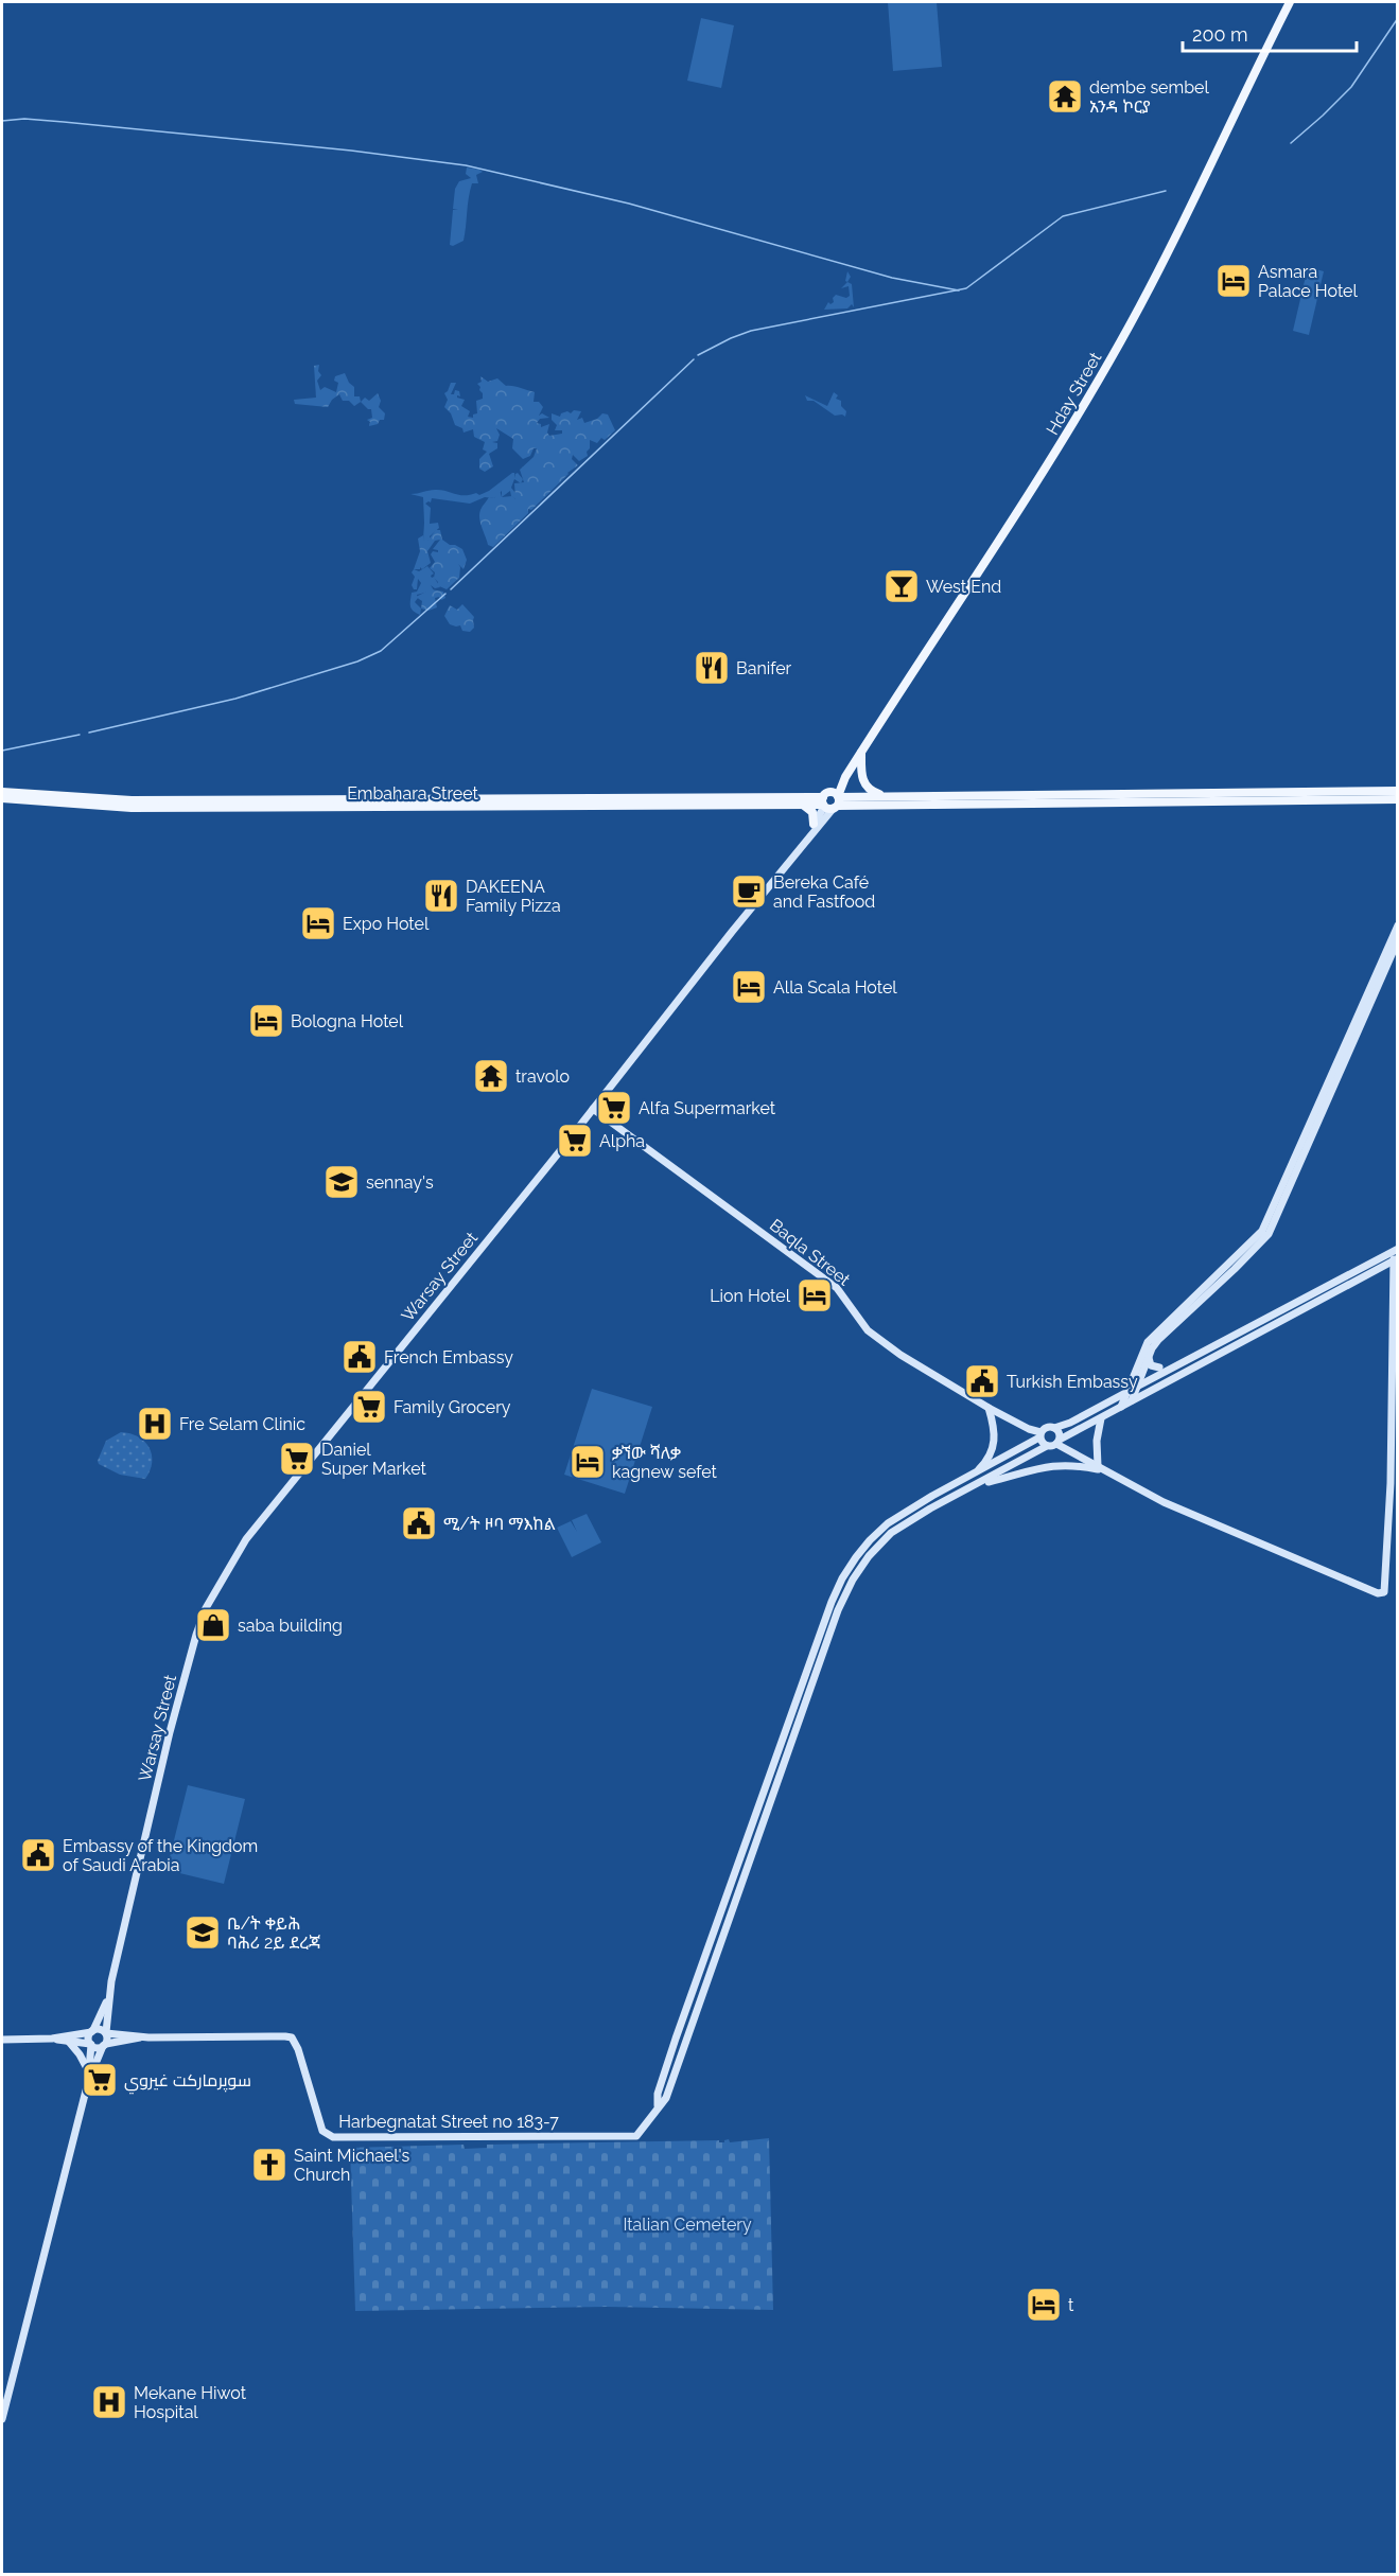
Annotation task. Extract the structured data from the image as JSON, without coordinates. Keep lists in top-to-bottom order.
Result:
{
  "streets": {
    "main road": [
      "Hday Street",
      "Embahara Street",
      "Baqla Street",
      "Warsay Street",
      "Harbegnatat Street no 183-7"
    ]
  },
  "crossings": [
    ["Hday Street", "Embahara Street"],
    ["Hday Street", "Warsay Street"],
    ["Embahara Street", "Warsay Street"],
    ["Baqla Street", "Warsay Street"]
  ],
  "parks": ["Italian Cemetery"],
  "places": {
    "temple": ["dembe sembel አንዳ ኮርያ", "travolo"],
    "hotel": [
      "Asmara Palace Hotel",
      "Expo Hotel",
      "Alla Scala Hotel",
      "Bologna Hotel",
      "Lion Hotel",
      "ቃኘው ሻለቃ kagnew sefet",
      "t"
    ],
    "bar": ["West End"],
    "restaurant": ["Banifer", "DAKEENA Family Pizza"],
    "cafe": ["Bereka Café and Fastfood"],
    "supermarket": [
      "Alfa Supermarket",
      "Alpha",
      "Family Grocery",
      "Daniel Super Market",
      "سوپرمارکت غيروي"
    ],
    "school or university": ["sennay's", "ቤ/ት ቀይሕ ባሕሪ 2ይ ደረጃ"],
    "public building": [
      "French Embassy",
      "Turkish Embassy",
      "ሚ/ት ዞባ ማእከል",
      "Embassy of the Kingdom of Saudi Arabia"
    ],
    "hospital": ["Fre Selam Clinic", "Mekane Hiwot Hospital"],
    "shop": ["saba building"],
    "church": ["Saint Michael's Church"]
  },
  "scale_bar": "200 m"
}
